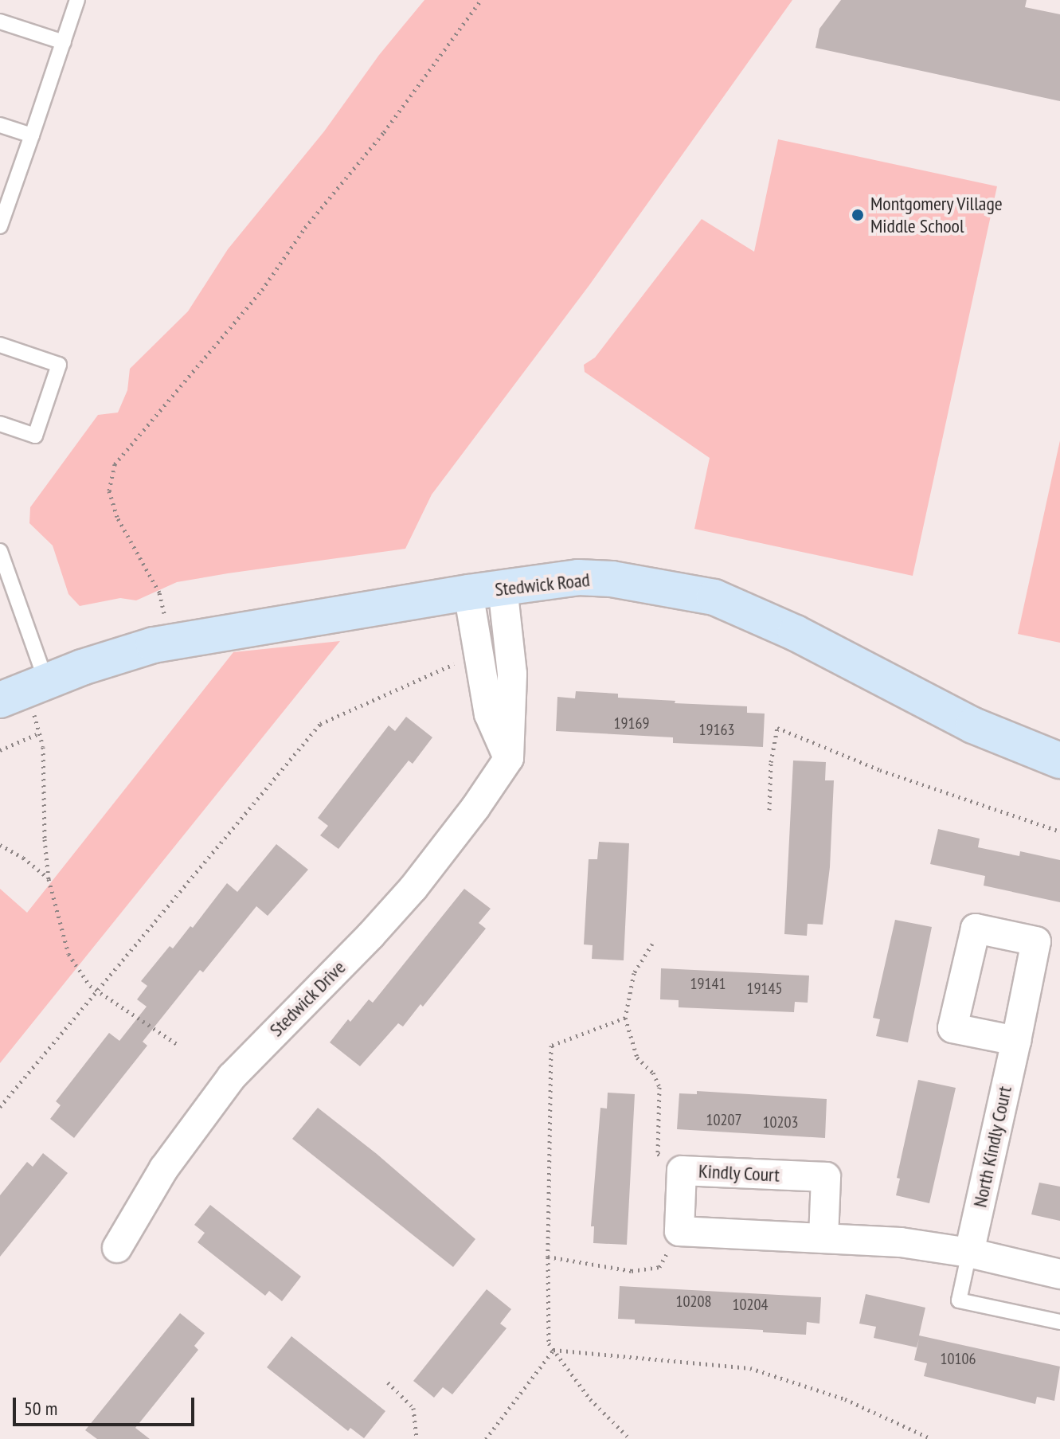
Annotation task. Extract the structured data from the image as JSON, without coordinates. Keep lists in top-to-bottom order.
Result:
{
  "streets": {
    "street": [
      "Stedwick Road",
      "Stedwick Drive",
      "North Kindly Court",
      "Kindly Court"
    ]
  },
  "places": ["Montgomery Village Middle School"],
  "house_numbers": [
    "19169",
    "19163",
    "19141",
    "19145",
    "10207",
    "10203",
    "10208",
    "10204",
    "10106"
  ],
  "scale_bar": "50 m"
}
